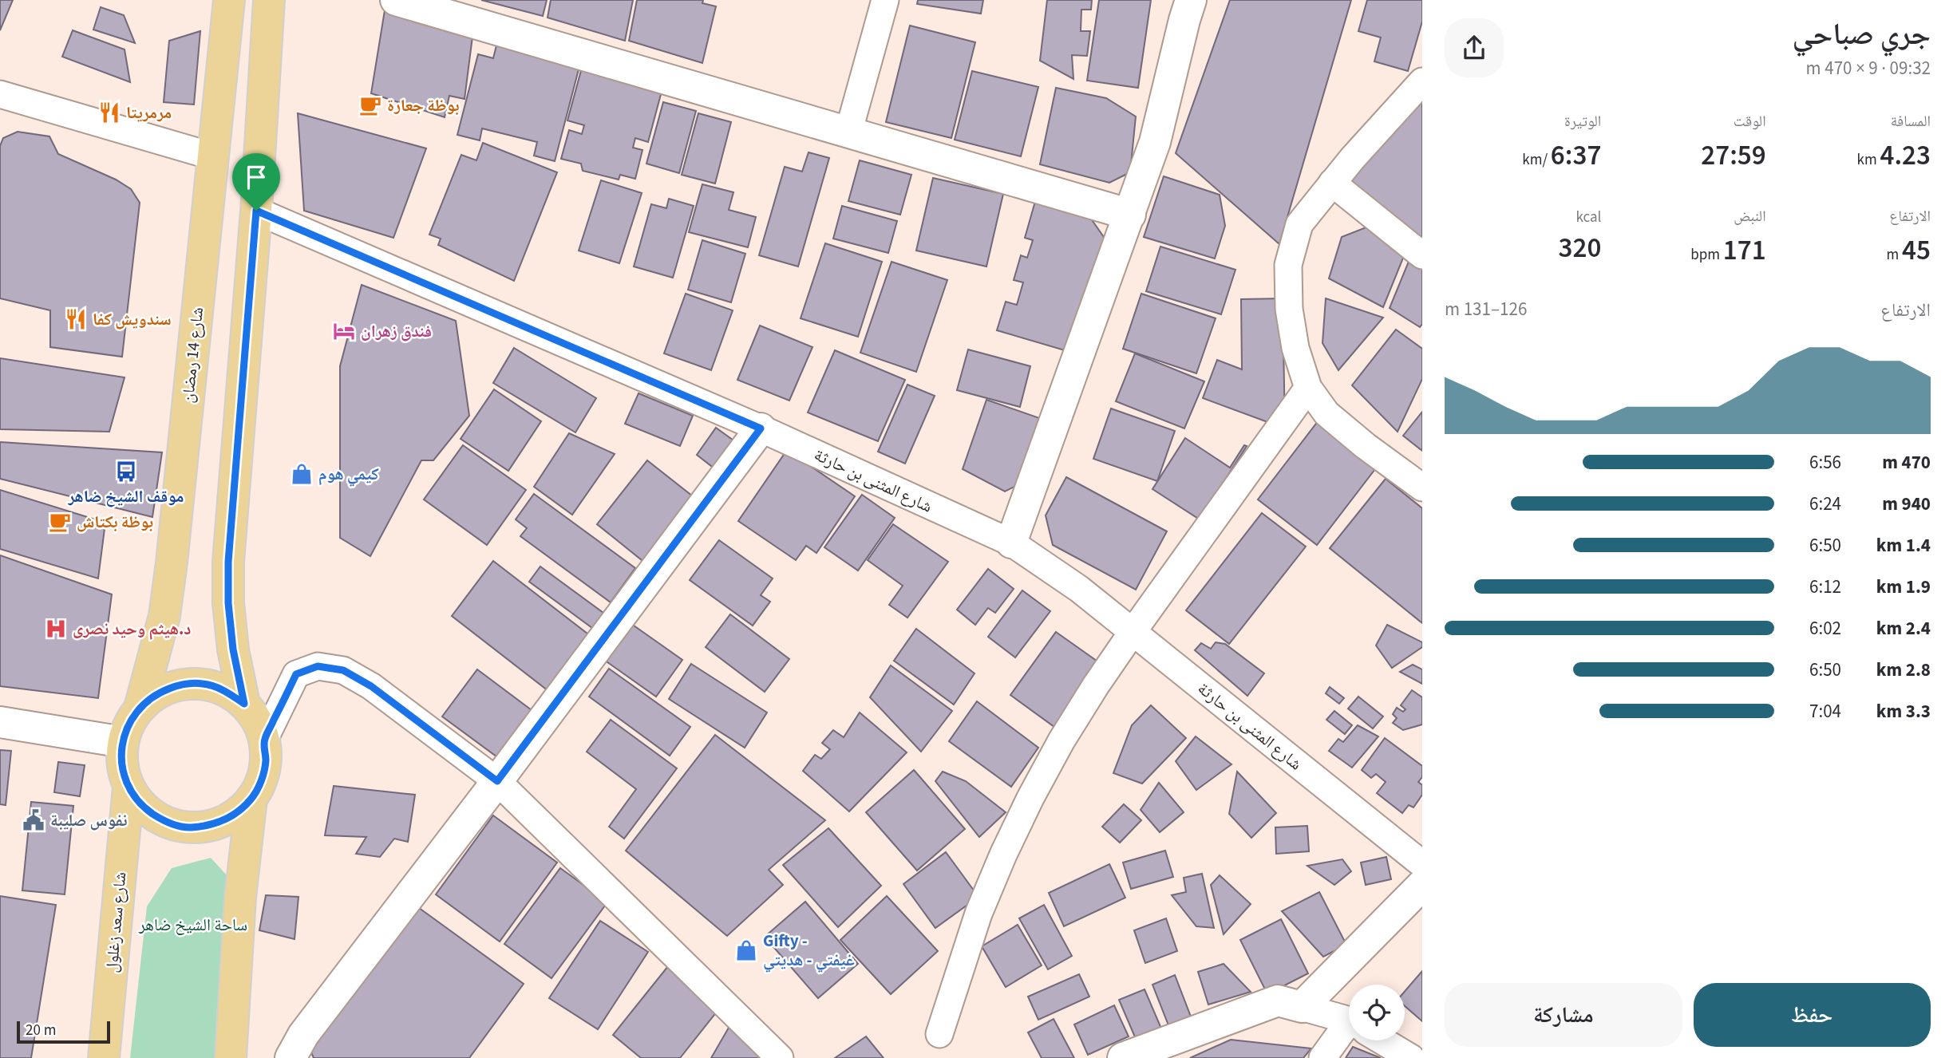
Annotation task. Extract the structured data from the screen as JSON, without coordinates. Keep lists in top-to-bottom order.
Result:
{
  "streets": {
    "main road": ["شارع 14 رمضان", "شارع سعد زغلول"],
    "street": ["شارع المثنى بن حارثة"]
  },
  "crossings": [
    ["شارع 14 رمضان", "شارع سعد زغلول"]
  ],
  "parks": ["ساحة الشيخ ضاهر"],
  "places": {
    "cafe": ["بوظة جعارة", "بوظة بكتاش"],
    "restaurant": ["مرمريتا", "سندويش كفا"],
    "hotel": ["فندق زهران"],
    "bus stop": ["موقف الشيخ ضاهر"],
    "shop": ["كيمي هوم", "Gifty - غيفتي - هديتي"],
    "hospital": ["د.هيثم وحيد نصرى"],
    "public building": ["نفوس صليبة"]
  },
  "scale_bar": "20 m",
  "page": {
    "heading": ["جري صباحي", "09:32 · 9 × 470 m"],
    "stats": [
      ["المسافة", "4.23 km"],
      ["الوقت", "27:59"],
      ["الوتيرة", "6:37 /km"],
      ["الارتفاع", "45 m"],
      ["النبض", "171 bpm"],
      ["kcal", "320"]
    ],
    "chart": ["الارتفاع", "126–131 m"],
    "list": [
      {
        "name": "470 m",
        "note": "6:56"
      },
      {
        "name": "940 m",
        "note": "6:24"
      },
      {
        "name": "1.4 km",
        "note": "6:50"
      },
      {
        "name": "1.9 km",
        "note": "6:12"
      },
      {
        "name": "2.4 km",
        "note": "6:02"
      },
      {
        "name": "2.8 km",
        "note": "6:50"
      },
      {
        "name": "3.3 km",
        "note": "7:04"
      }
    ],
    "buttons": ["حفظ", "مشاركة"],
    "scale": "20 m"
  }
}
